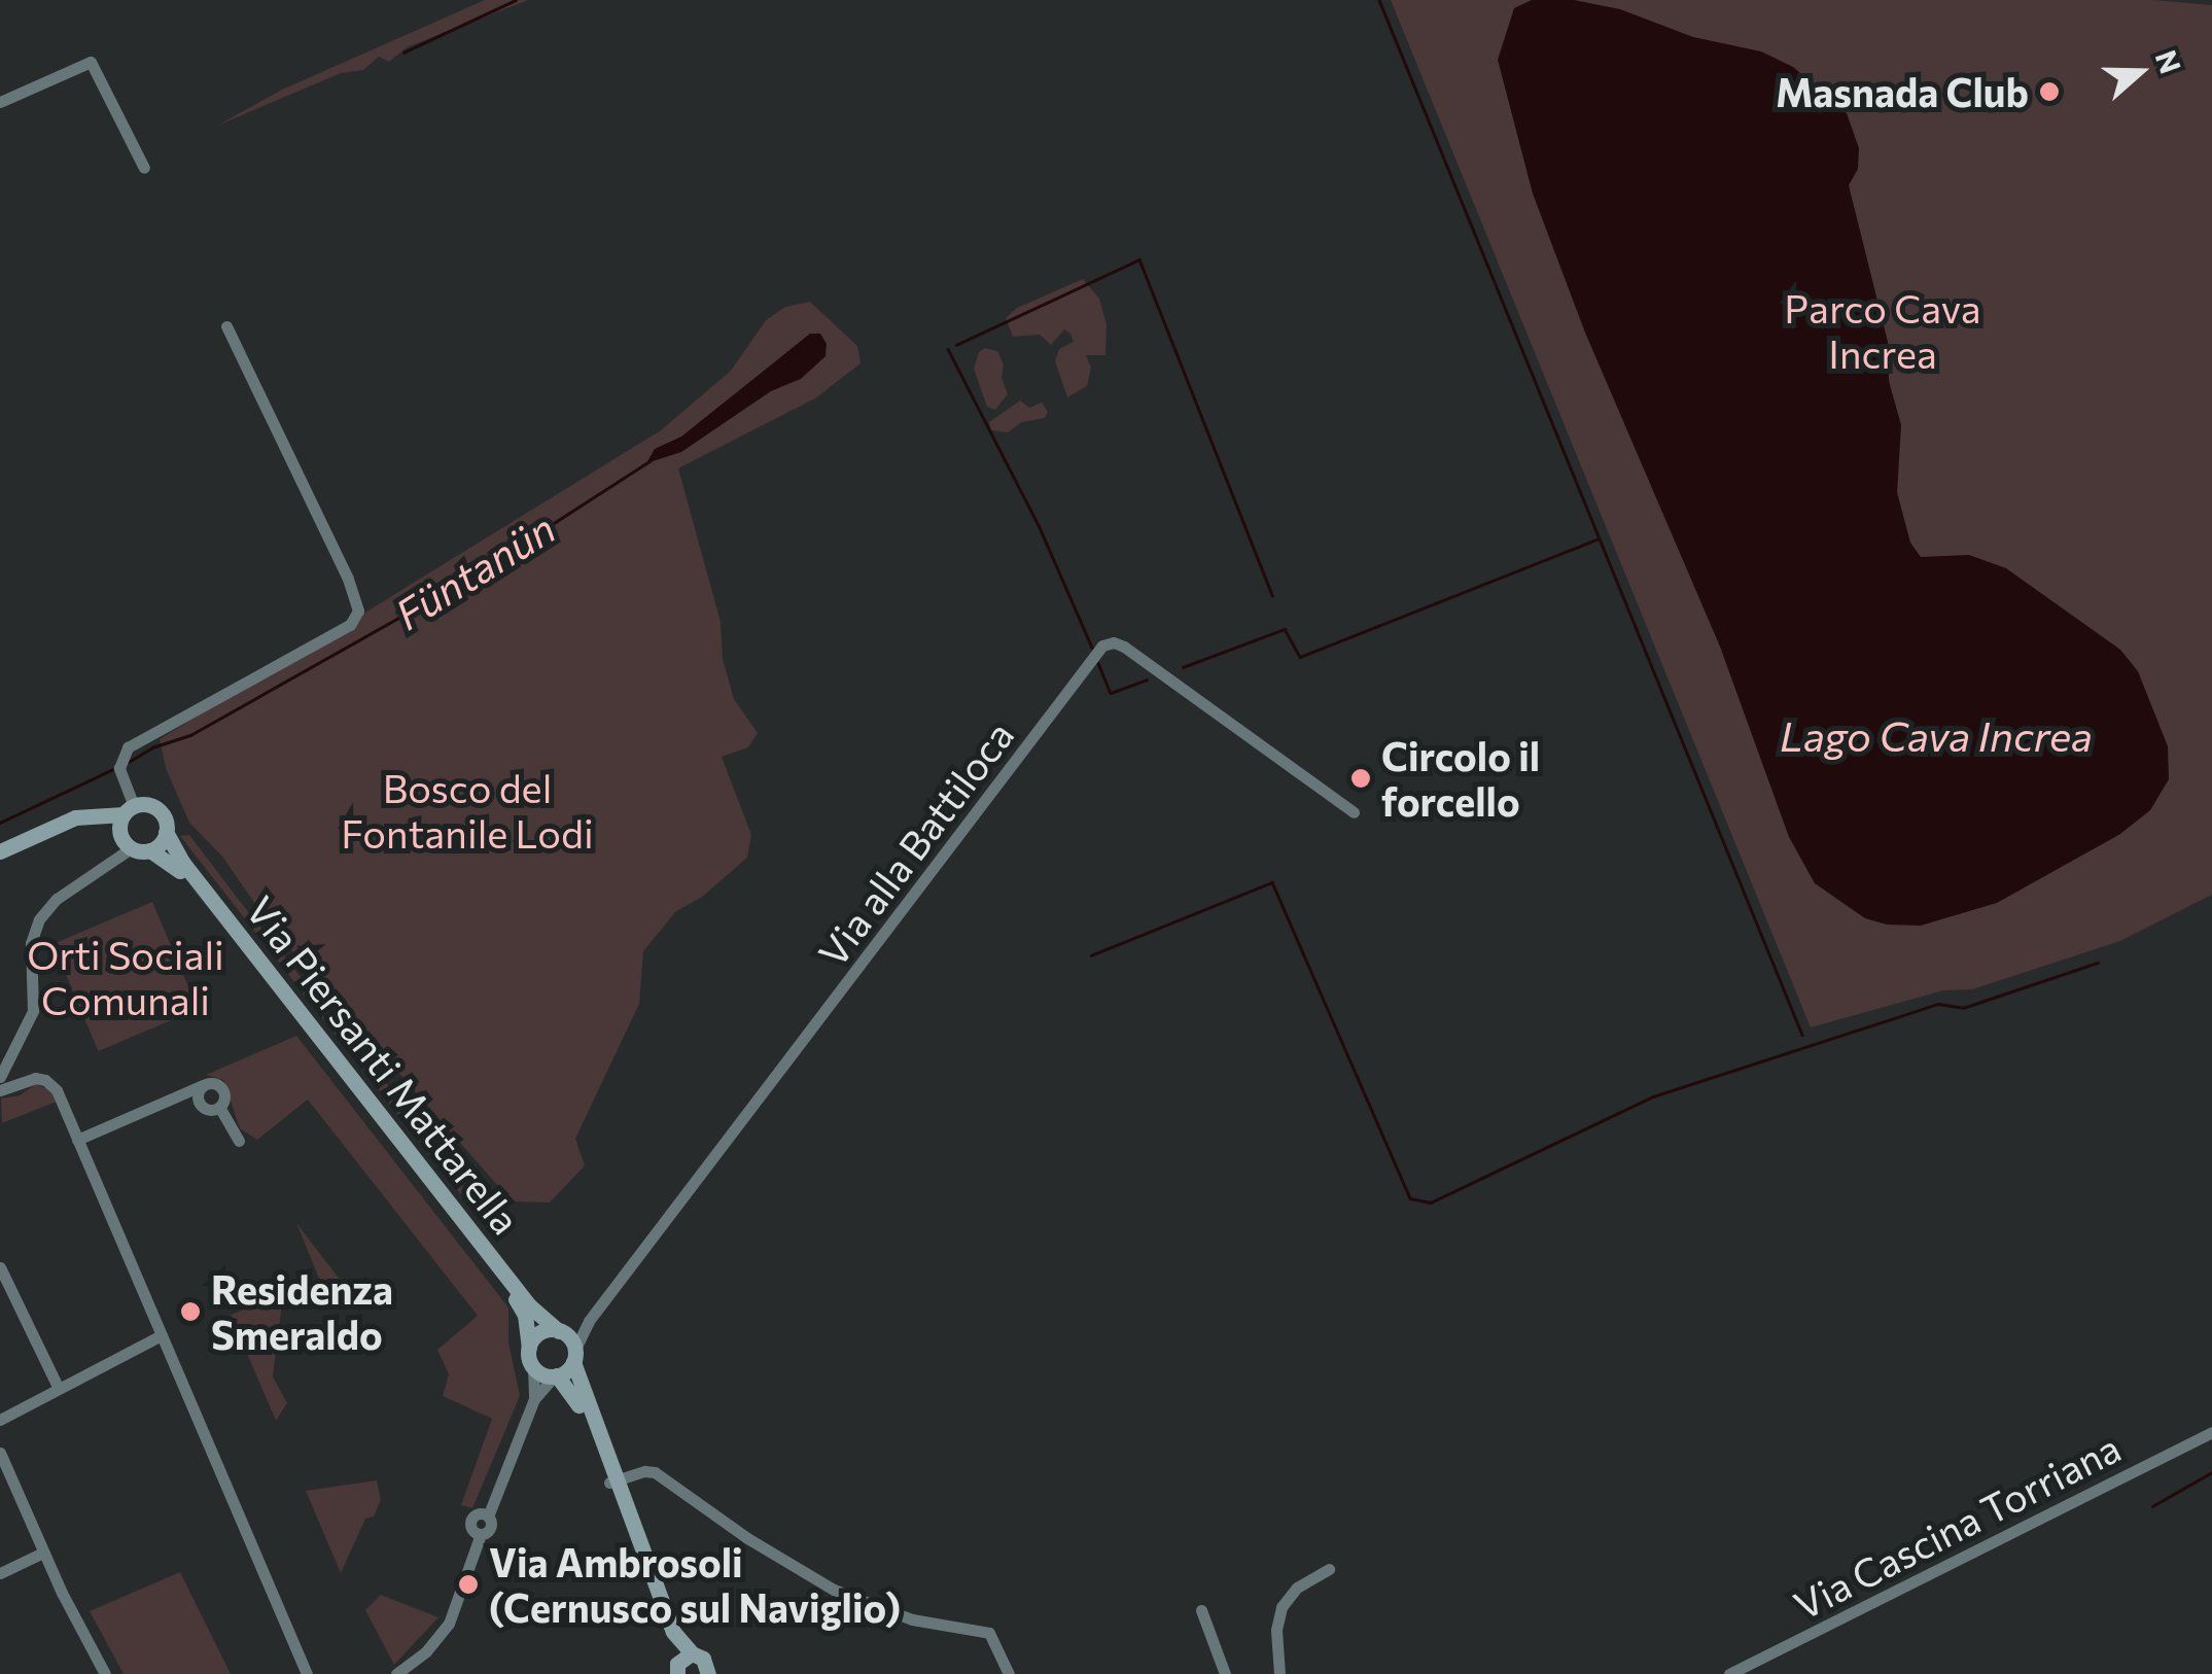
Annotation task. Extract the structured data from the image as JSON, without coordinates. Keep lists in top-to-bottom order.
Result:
{
  "streets": {
    "street": ["Via alla Battiloca", "Via Piersanti Mattarella", "Via Cascina Torriana"]
  },
  "crossings": [
    ["Via alla Battiloca", "Via Piersanti Mattarella"]
  ],
  "water": ["Füntanün", "Lago Cava Increa"],
  "parks": ["Parco Cava Increa", "Bosco del Fontanile Lodi", "Orti Sociali Comunali"],
  "places": [
    "Masnada Club",
    "Circolo il forcello",
    "Residenza Smeraldo",
    "Via Ambrosoli (Cernusco sul Naviglio)"
  ],
  "north": "right"
}
